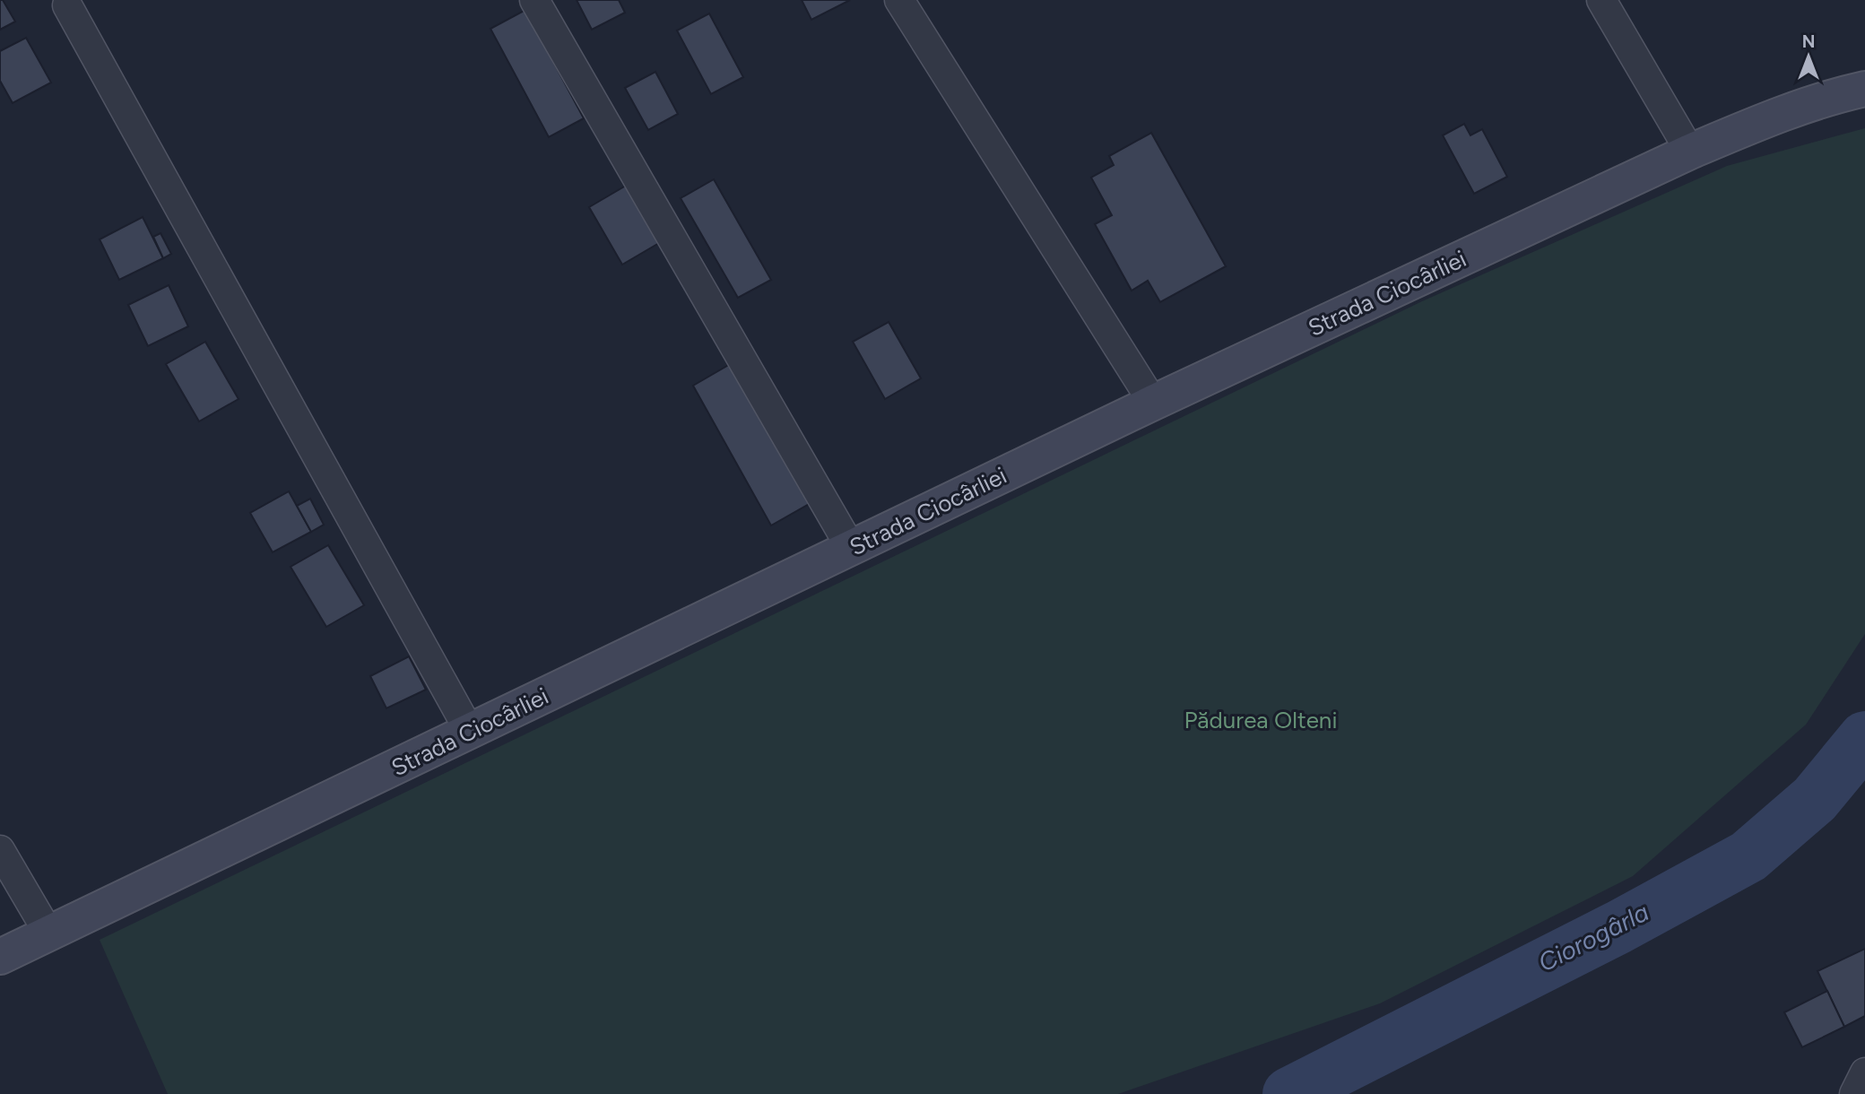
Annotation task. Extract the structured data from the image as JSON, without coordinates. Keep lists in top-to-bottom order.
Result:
{
  "streets": {
    "street": ["Strada Ciocârliei"]
  },
  "water": ["Ciorogârla"],
  "parks": ["Pădurea Olteni"],
  "north": "top"
}
